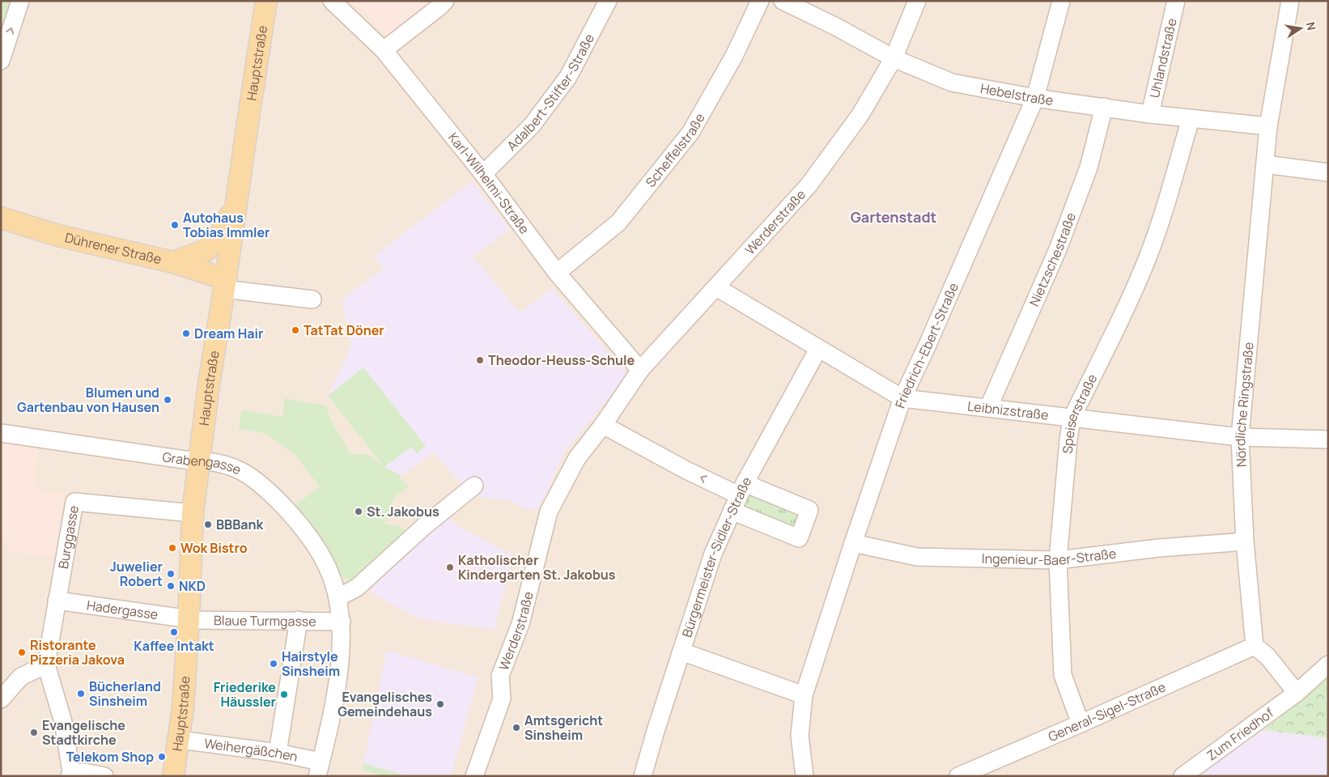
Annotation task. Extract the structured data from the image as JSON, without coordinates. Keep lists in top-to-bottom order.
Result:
{
  "streets": {
    "main road": ["Hauptstraße", "Dührener Straße"],
    "street": [
      "Uhlandstraße",
      "Adalbert-Stifter-Straße",
      "Hebelstraße",
      "Scheffelstraße",
      "Karl-Wilhelmi-Straße",
      "Werderstraße",
      "Nietzschestraße",
      "Friedrich-Ebert-Straße",
      "Nördliche Ringstraße",
      "Leibnizstraße",
      "Speiserstraße",
      "Grabengasse",
      "Burggasse",
      "Ingenieur-Baer-Straße",
      "Bürgermeister-Sidler-Straße",
      "Hadergasse",
      "Blaue Turmgasse",
      "General-Sigel-Straße",
      "Zum Friedhof",
      "Weihergäßchen"
    ]
  },
  "crossings": [
    ["Uhlandstraße", "Hebelstraße"],
    ["Hauptstraße", "Dührener Straße"],
    ["Hauptstraße", "Grabengasse"],
    ["Hauptstraße", "Burggasse"],
    ["Hauptstraße", "Hadergasse"],
    ["Hauptstraße", "Blaue Turmgasse"],
    ["Hauptstraße", "Weihergäßchen"],
    ["Adalbert-Stifter-Straße", "Karl-Wilhelmi-Straße"],
    ["Hebelstraße", "Werderstraße"],
    ["Hebelstraße", "Nietzschestraße"],
    ["Hebelstraße", "Friedrich-Ebert-Straße"],
    ["Hebelstraße", "Nördliche Ringstraße"],
    ["Hebelstraße", "Speiserstraße"],
    ["Scheffelstraße", "Karl-Wilhelmi-Straße"],
    ["Karl-Wilhelmi-Straße", "Werderstraße"],
    ["Werderstraße", "Leibnizstraße"],
    ["Nietzschestraße", "Leibnizstraße"],
    ["Friedrich-Ebert-Straße", "Leibnizstraße"],
    ["Friedrich-Ebert-Straße", "Ingenieur-Baer-Straße"],
    ["Nördliche Ringstraße", "Leibnizstraße"],
    ["Nördliche Ringstraße", "Ingenieur-Baer-Straße"],
    ["Nördliche Ringstraße", "General-Sigel-Straße"],
    ["Leibnizstraße", "Speiserstraße"],
    ["Leibnizstraße", "Bürgermeister-Sidler-Straße"],
    ["Speiserstraße", "Ingenieur-Baer-Straße"],
    ["Speiserstraße", "General-Sigel-Straße"],
    ["Grabengasse", "Blaue Turmgasse"],
    ["Grabengasse", "Weihergäßchen"],
    ["Burggasse", "Hadergasse"],
    ["Hadergasse", "Blaue Turmgasse"]
  ],
  "districts": ["Gartenstadt"],
  "places": [
    "Autohaus Tobias Immler",
    "TatTat Döner",
    "Dream Hair",
    "Theodor-Heuss-Schule",
    "Blumen und Gartenbau von Hausen",
    "St. Jakobus",
    "BBBank",
    "Wok Bistro",
    "Katholischer Kindergarten St. Jakobus",
    "Juwelier Robert",
    "NKD",
    "Kaffee Intakt",
    "Ristorante Pizzeria Jakova",
    "Hairstyle Sinsheim",
    "Bücherland Sinsheim",
    "Friederike Häussler",
    "Evangelisches Gemeindehaus",
    "Amtsgericht Sinsheim",
    "Evangelische Stadtkirche",
    "Telekom Shop"
  ],
  "north": "right"
}
